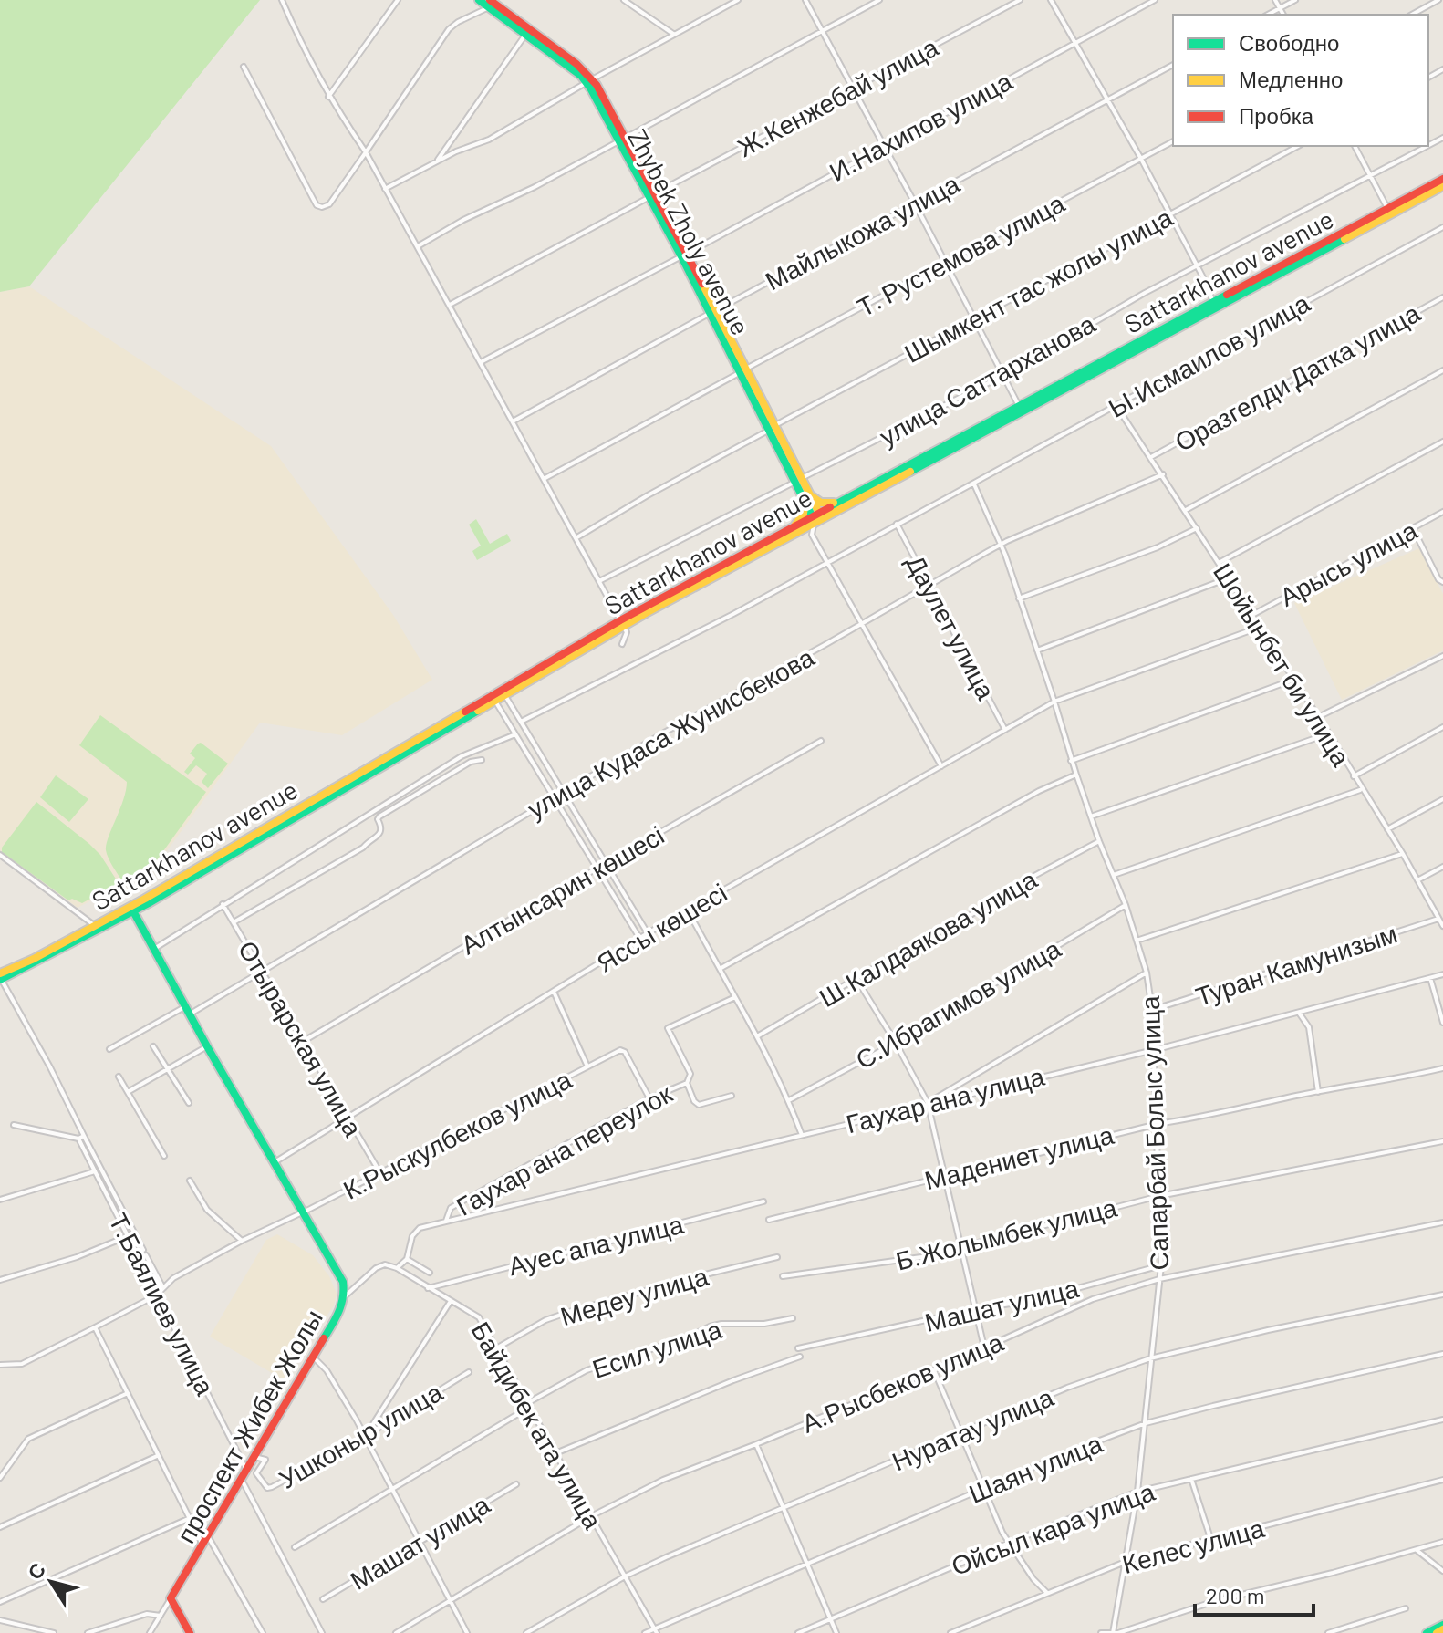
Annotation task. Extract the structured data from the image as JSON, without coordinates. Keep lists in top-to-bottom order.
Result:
{
  "streets": {
    "main road": ["Zhybek Zholy avenue", "Sattarkhanov avenue", "проспект Жибек Жолы"],
    "street": [
      "Ж.Кенжебай улица",
      "И.Нахипов улица",
      "Майлыкожа улица",
      "Т. Рустемова улица",
      "Шымкент тас жолы улица",
      "Ы.Исмаилов улица",
      "Оразгелди Датка улица",
      "улица Саттарханова",
      "Арысь улица",
      "Даулет улица",
      "Шойынбет би улица",
      "улица Кудаса Жунисбекова",
      "Алтынсарин көшесі",
      "Яссы көшесі",
      "Ш.Калдаякова улица",
      "Туран Камунизым",
      "С.Ибрагимов улица",
      "Отырарская улица",
      "Гаухар ана улица",
      "Сапарбай Болыс улица",
      "К.Рыскулбеков улица",
      "Гаухар ана переулок",
      "Мадениет улица",
      "Б.Жолымбек улица",
      "Ауес апа улица",
      "Медеу улица",
      "Т.Баялиев улица",
      "Машат улица",
      "Есил улица",
      "А.Рысбеков улица",
      "Байдибек ата улица",
      "Нуратау улица",
      "Ушконыр улица",
      "Шаян улица",
      "Ойсыл кара улица",
      "Келес улица"
    ]
  },
  "crossings": [
    ["Ж.Кенжебай улица", "Zhybek Zholy avenue"],
    ["И.Нахипов улица", "Zhybek Zholy avenue"],
    ["Zhybek Zholy avenue", "Майлыкожа улица"],
    ["Zhybek Zholy avenue", "Т. Рустемова улица"],
    ["Zhybek Zholy avenue", "Sattarkhanov avenue"],
    ["Zhybek Zholy avenue", "Шымкент тас жолы улица"],
    ["Zhybek Zholy avenue", "улица Саттарханова"],
    ["Sattarkhanov avenue", "Т.Баялиев улица"],
    ["Sattarkhanov avenue", "проспект Жибек Жолы"],
    ["Ы.Исмаилов улица", "Даулет улица"],
    ["Ы.Исмаилов улица", "Шойынбет би улица"],
    ["Ы.Исмаилов улица", "Сапарбай Болыс улица"],
    ["Оразгелди Датка улица", "Шойынбет би улица"],
    ["Арысь улица", "Шойынбет би улица"],
    ["Даулет улица", "улица Кудаса Жунисбекова"],
    ["Даулет улица", "Яссы көшесі"],
    ["Шойынбет би улица", "улица Кудаса Жунисбекова"],
    ["Шойынбет би улица", "Яссы көшесі"],
    ["Шойынбет би улица", "Туран Камунизым"],
    ["улица Кудаса Жунисбекова", "Отырарская улица"],
    ["улица Кудаса Жунисбекова", "Сапарбай Болыс улица"],
    ["улица Кудаса Жунисбекова", "проспект Жибек Жолы"],
    ["Алтынсарин көшесі", "Отырарская улица"],
    ["Яссы көшесі", "Отырарская улица"],
    ["Яссы көшесі", "Сапарбай Болыс улица"],
    ["Яссы көшесі", "проспект Жибек Жолы"],
    ["Ш.Калдаякова улица", "Сапарбай Болыс улица"],
    ["Туран Камунизым", "Сапарбай Болыс улица"],
    ["С.Ибрагимов улица", "Сапарбай Болыс улица"],
    ["Отырарская улица", "К.Рыскулбеков улица"],
    ["Гаухар ана улица", "Сапарбай Болыс улица"],
    ["Гаухар ана улица", "Гаухар ана переулок"],
    ["Сапарбай Болыс улица", "Мадениет улица"],
    ["Сапарбай Болыс улица", "Б.Жолымбек улица"],
    ["Сапарбай Болыс улица", "Машат улица"],
    ["Сапарбай Болыс улица", "А.Рысбеков улица"],
    ["Сапарбай Болыс улица", "Нуратау улица"],
    ["Сапарбай Болыс улица", "Шаян улица"],
    ["Сапарбай Болыс улица", "Ойсыл кара улица"],
    ["Сапарбай Болыс улица", "Келес улица"],
    ["К.Рыскулбеков улица", "Гаухар ана переулок"],
    ["К.Рыскулбеков улица", "Т.Баялиев улица"],
    ["К.Рыскулбеков улица", "проспект Жибек Жолы"],
    ["Ауес апа улица", "Байдибек ата улица"],
    ["Медеу улица", "Байдибек ата улица"],
    ["Т.Баялиев улица", "проспект Жибек Жолы"],
    ["Есил улица", "Байдибек ата улица"],
    ["А.Рысбеков улица", "Байдибек ата улица"],
    ["Байдибек ата улица", "Нуратау улица"],
    ["Байдибек ата улица", "Шаян улица"],
    ["проспект Жибек Жолы", "Ушконыр улица"]
  ],
  "legend": ["Свободно", "Медленно", "Пробка"],
  "scale_bar": "200 m",
  "north": "top left"
}
